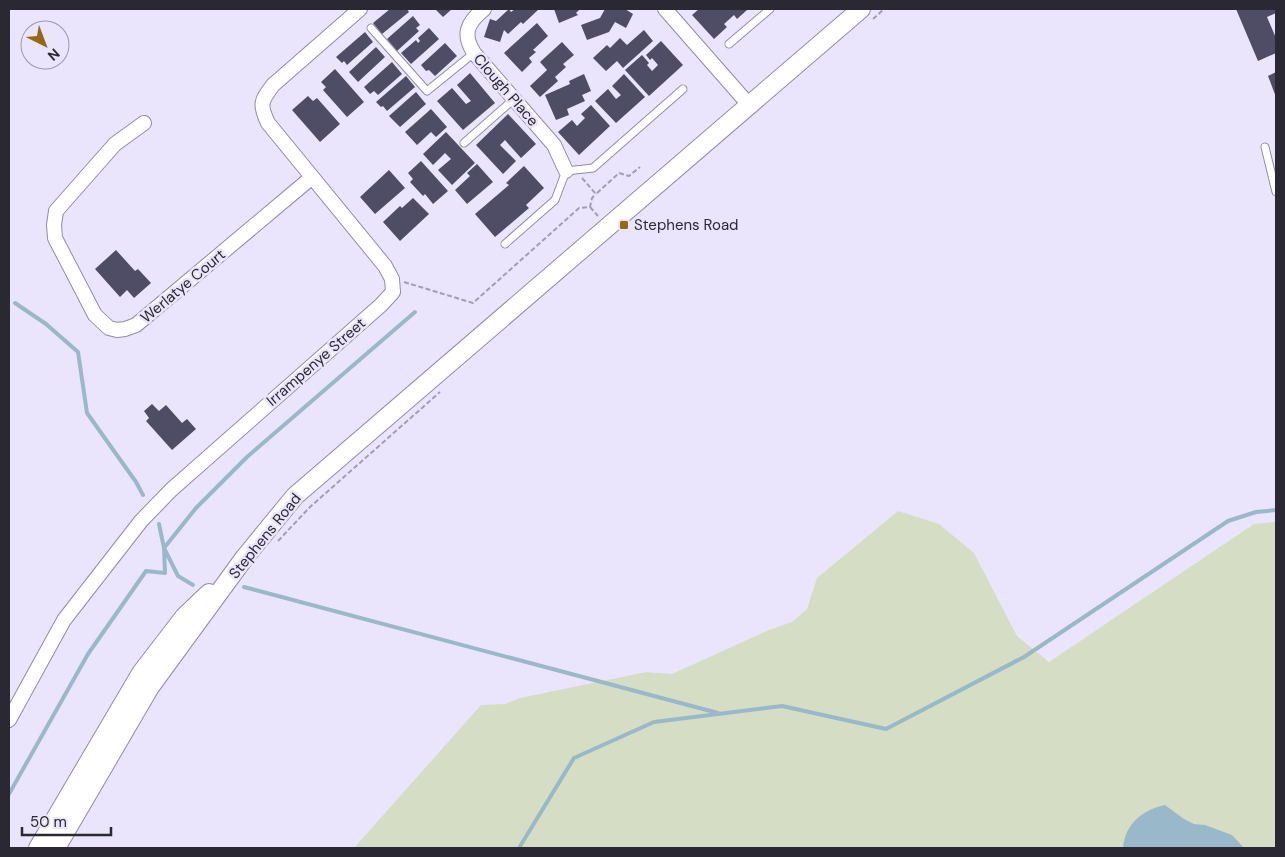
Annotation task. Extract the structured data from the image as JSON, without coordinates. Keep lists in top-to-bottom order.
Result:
{
  "streets": {
    "street": [
      "Clough Place",
      "Werlatye Court",
      "Irrampenye Street",
      "Stephens Road"
    ]
  },
  "places": {
    "transit": ["Stephens Road"]
  },
  "scale_bar": "50 m",
  "north": "bottom right"
}
